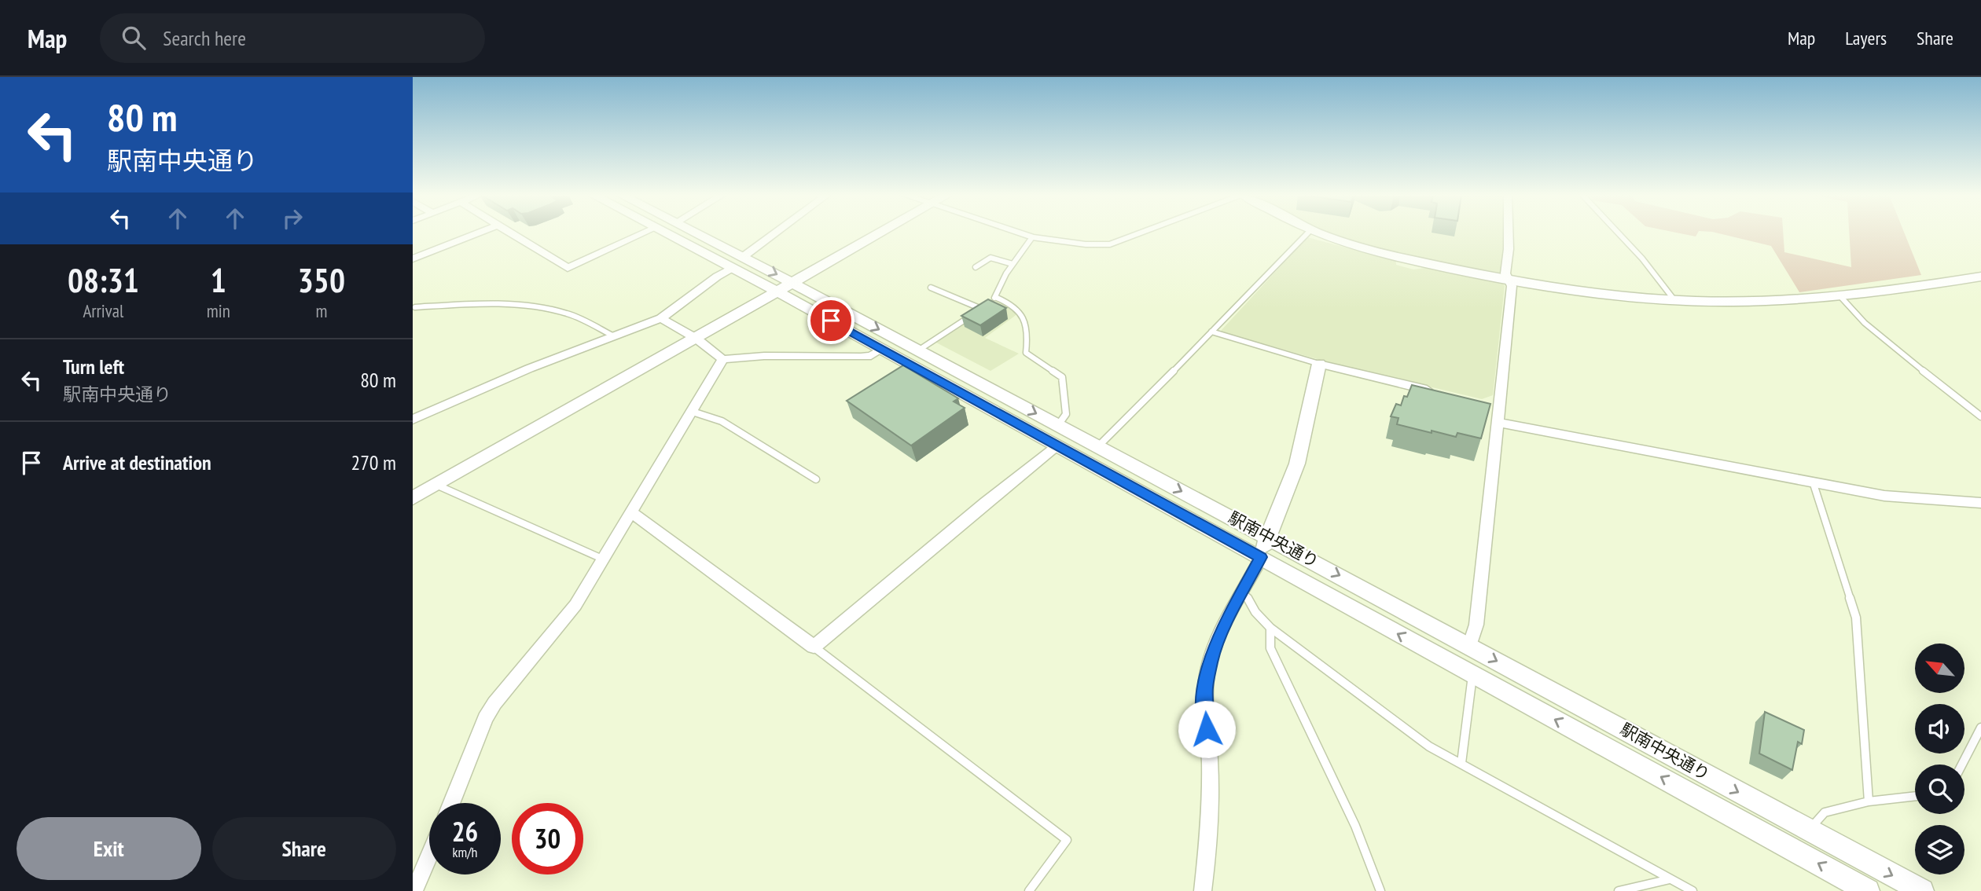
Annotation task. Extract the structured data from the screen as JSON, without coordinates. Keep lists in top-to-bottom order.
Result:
{
  "streets": {
    "street": ["駅南中央通り"]
  },
  "north": "top left",
  "page": {
    "header": "Map",
    "search": "Search here",
    "nav": ["Map", "Layers", "Share"],
    "turn": ["80 m", "駅南中央通り"],
    "eta": [
      "08:31",
      "Arrival",
      "1",
      "min",
      "350",
      "m"
    ],
    "list": [
      {
        "name": "Turn left",
        "note": "駅南中央通り",
        "value": "80 m"
      },
      {
        "name": "Arrive at destination",
        "value": "270 m"
      }
    ],
    "speed": "26 km/h",
    "limit": "30",
    "buttons": ["Exit", "Share"]
  }
}
